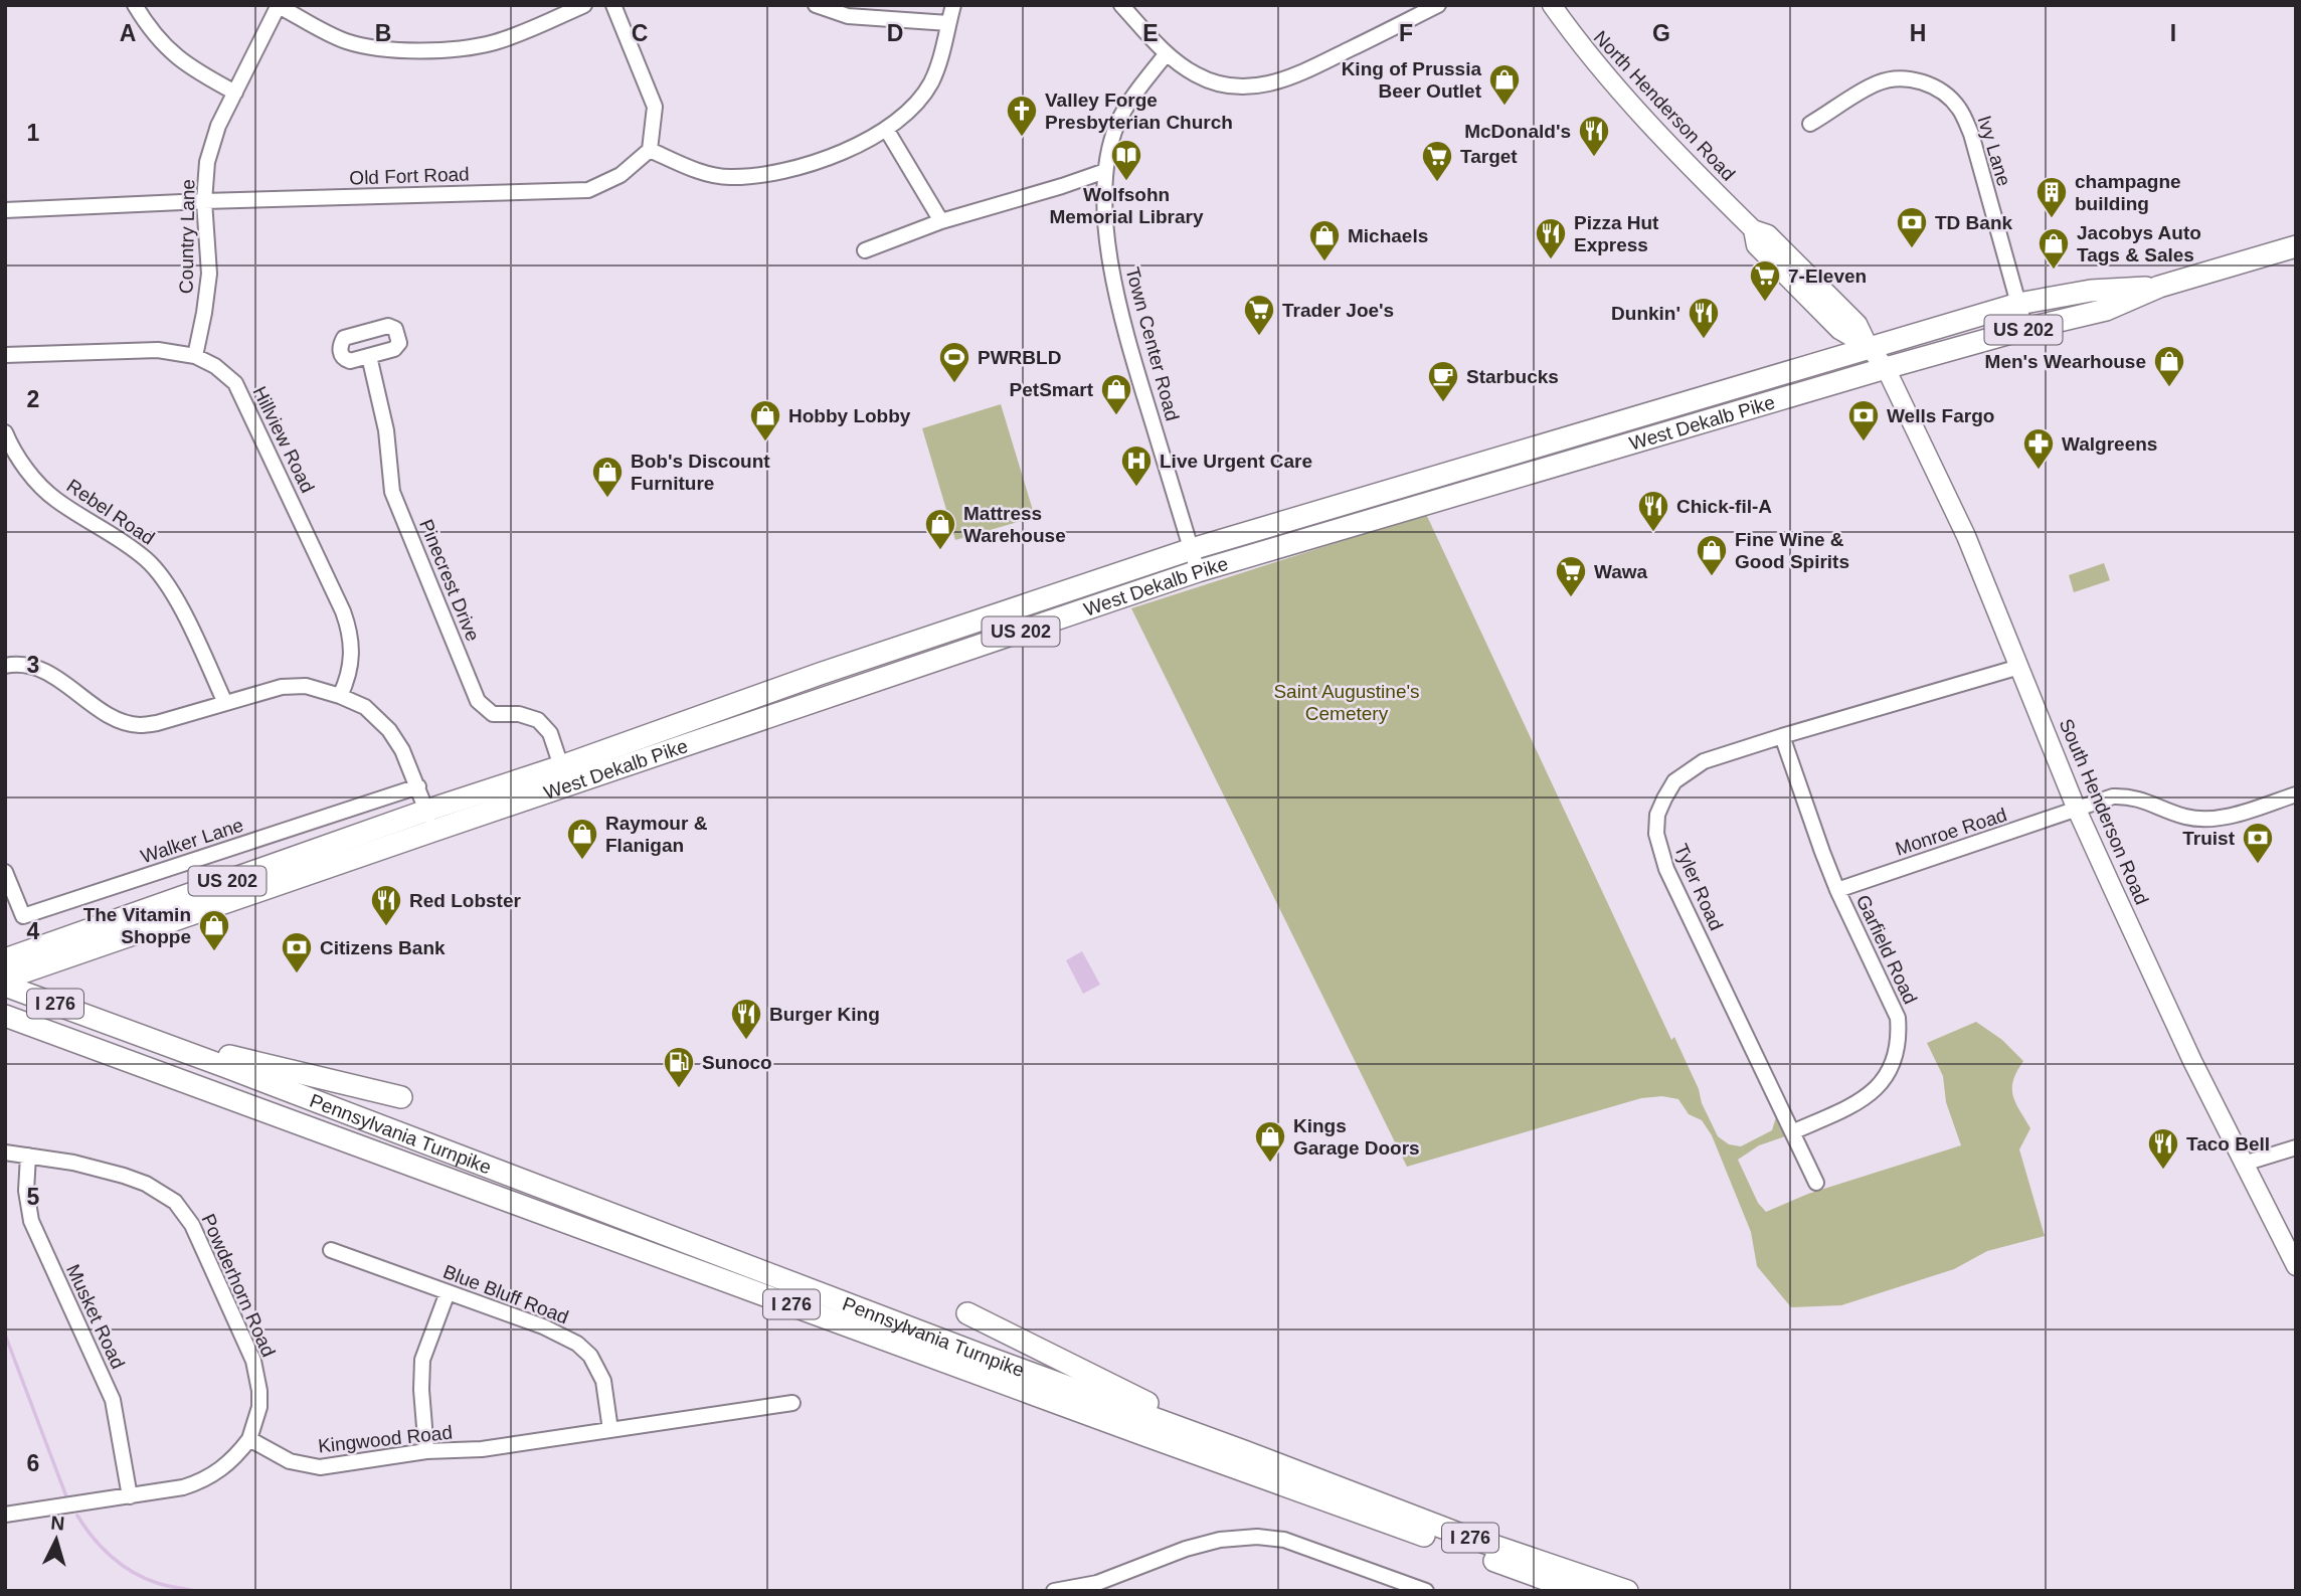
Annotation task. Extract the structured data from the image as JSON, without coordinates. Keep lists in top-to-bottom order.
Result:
{
  "streets": {
    "highway": [
      "US 202",
      "West Dekalb Pike",
      "I 276",
      "Pennsylvania Turnpike"
    ],
    "main road": ["North Henderson Road", "South Henderson Road"],
    "street": [
      "Ivy Lane",
      "Old Fort Road",
      "Country Lane",
      "Town Center Road",
      "Hillview Road",
      "Rebel Road",
      "Pinecrest Drive",
      "Monroe Road",
      "Walker Lane",
      "Tyler Road",
      "Garfield Road",
      "Powderhorn Road",
      "Blue Bluff Road",
      "Musket Road",
      "Kingwood Road"
    ]
  },
  "crossings": [
    ["North Henderson Road", "West Dekalb Pike"],
    ["North Henderson Road", "South Henderson Road"],
    ["Ivy Lane", "West Dekalb Pike"],
    ["Old Fort Road", "Country Lane"],
    ["Country Lane", "Hillview Road"],
    ["Town Center Road", "West Dekalb Pike"],
    ["West Dekalb Pike", "Pinecrest Drive"],
    ["West Dekalb Pike", "South Henderson Road"],
    ["South Henderson Road", "Monroe Road"],
    ["South Henderson Road", "Tyler Road"],
    ["Monroe Road", "Garfield Road"],
    ["Tyler Road", "Garfield Road"],
    ["Powderhorn Road", "Musket Road"],
    ["Powderhorn Road", "Kingwood Road"],
    ["Blue Bluff Road", "Kingwood Road"]
  ],
  "parks": ["Saint Augustine's Cemetery"],
  "places": {
    "shop": [
      "King of Prussia Beer Outlet",
      "Michaels",
      "Jacobys Auto Tags & Sales",
      "Men's Wearhouse",
      "PetSmart",
      "Hobby Lobby",
      "Bob's Discount Furniture",
      "Mattress Warehouse",
      "Fine Wine & Good Spirits",
      "Raymour & Flanigan",
      "The Vitamin Shoppe",
      "Kings Garage Doors"
    ],
    "church": ["Valley Forge Presbyterian Church"],
    "restaurant": [
      "McDonald's",
      "Pizza Hut Express",
      "Dunkin'",
      "Chick-fil-A",
      "Red Lobster",
      "Burger King",
      "Taco Bell"
    ],
    "library": ["Wolfsohn Memorial Library"],
    "supermarket": [
      "Target",
      "7-Eleven",
      "Trader Joe's",
      "Wawa"
    ],
    "building": ["champagne building"],
    "bank": [
      "TD Bank",
      "Wells Fargo",
      "Truist",
      "Citizens Bank"
    ],
    "sports": ["PWRBLD"],
    "cafe": ["Starbucks"],
    "pharmacy": ["Walgreens"],
    "hospital": ["Live Urgent Care"],
    "fuel station": ["Sunoco"]
  },
  "north": "top",
  "grid": {
    "columns": [
      "A",
      "B",
      "C",
      "D",
      "E",
      "F",
      "G",
      "H",
      "I"
    ],
    "rows": [
      "1",
      "2",
      "3",
      "4",
      "5",
      "6"
    ]
  }
}
